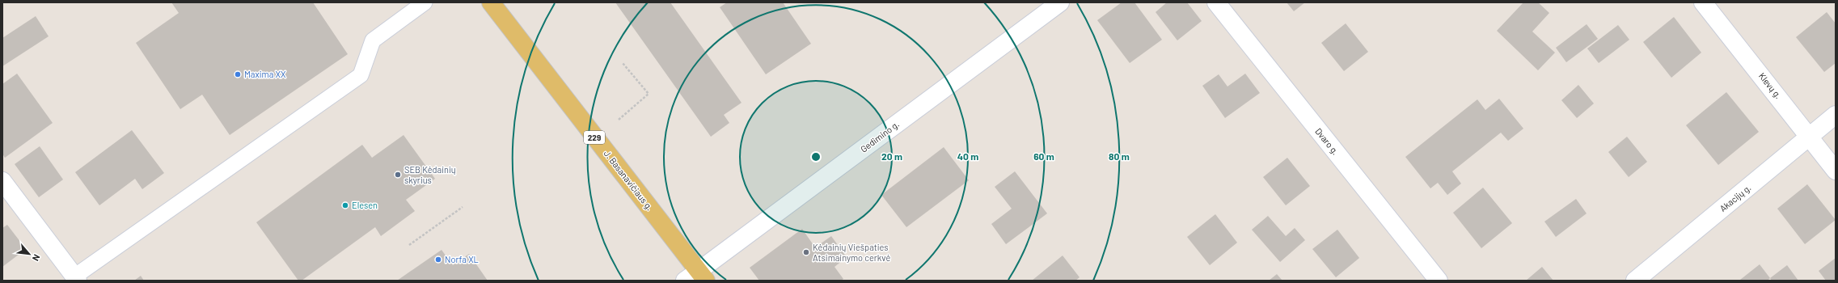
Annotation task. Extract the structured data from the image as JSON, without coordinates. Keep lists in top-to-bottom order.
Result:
{
  "streets": {
    "main road": ["229", "J. Basanavičiaus g."],
    "street": [
      "Klevų g.",
      "Gedimino g.",
      "Dvaro g.",
      "Akacijų g."
    ]
  },
  "crossings": [
    ["Klevų g.", "Akacijų g."],
    ["Gedimino g.", "J. Basanavičiaus g."]
  ],
  "places": [
    "Maxima XX",
    "SEB Kėdainių skyrius",
    "Elesen",
    "Kėdainių Viešpaties Atsimainymo cerkvė",
    "Norfa XL"
  ],
  "north": "bottom right",
  "rings": [
    "20 m",
    "40 m",
    "60 m",
    "80 m"
  ]
}
